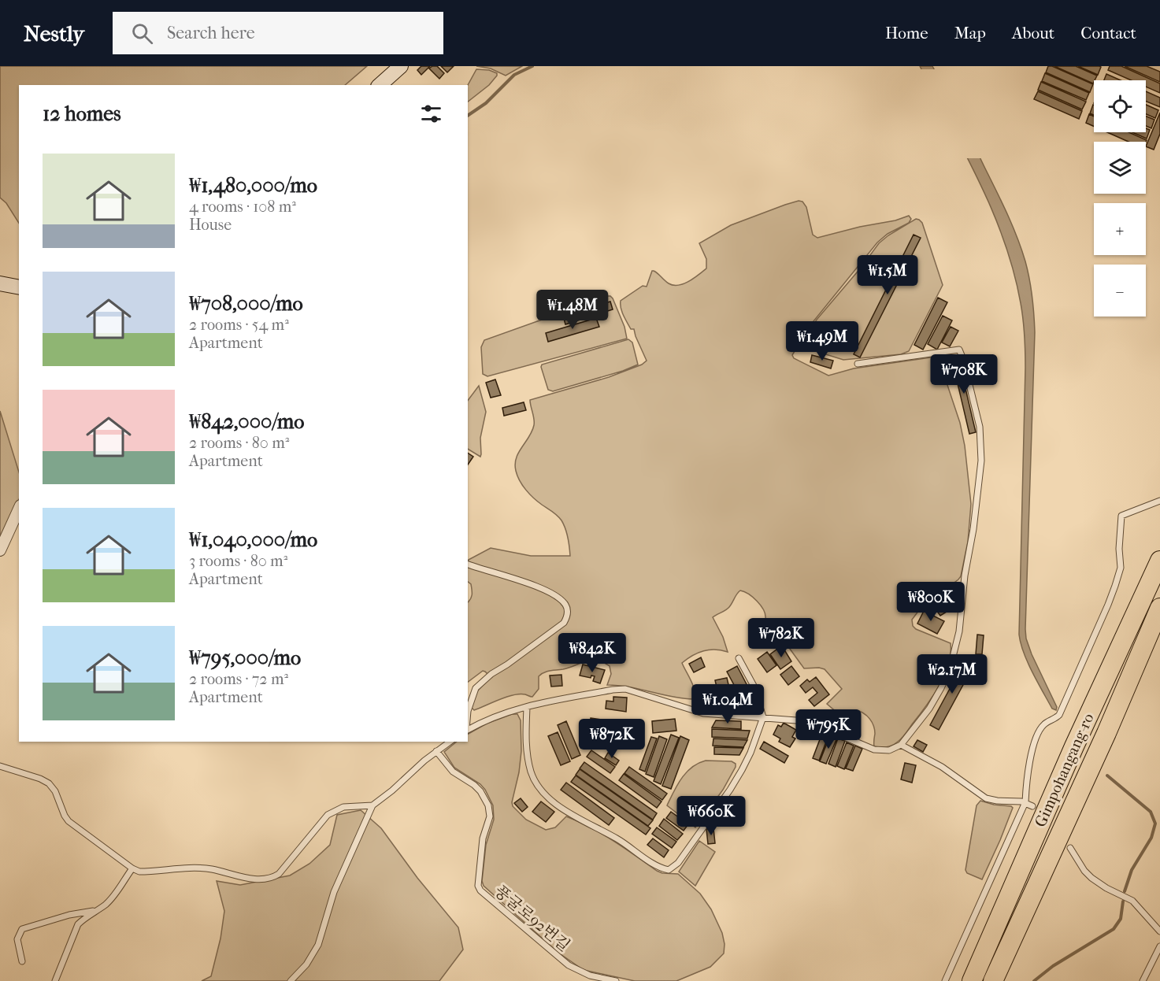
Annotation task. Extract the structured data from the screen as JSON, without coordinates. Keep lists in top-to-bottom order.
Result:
{
  "streets": {
    "highway": ["Gimpohangang-ro"],
    "lane": ["풍굴로92번길"]
  },
  "page": {
    "header": "Nestly",
    "search": "Search here",
    "nav": [
      "Home",
      "Map",
      "About",
      "Contact"
    ],
    "map_buttons": ["+", "−"],
    "heading": "12 homes",
    "list": [
      {
        "name": "₩1,480,000/mo",
        "note": "4 rooms · 108 m² · House"
      },
      {
        "name": "₩708,000/mo",
        "note": "2 rooms · 54 m² · Apartment"
      },
      {
        "name": "₩842,000/mo",
        "note": "2 rooms · 80 m² · Apartment"
      },
      {
        "name": "₩1,040,000/mo",
        "note": "3 rooms · 80 m² · Apartment"
      },
      {
        "name": "₩795,000/mo",
        "note": "2 rooms · 72 m² · Apartment"
      }
    ],
    "price": [
      "₩1.5M",
      "₩1.48M",
      "₩1.49M",
      "₩708K",
      "₩800K",
      "₩782K",
      "₩842K",
      "₩2.17M",
      "₩1.04M",
      "₩795K",
      "₩872K",
      "₩660K"
    ]
  }
}
